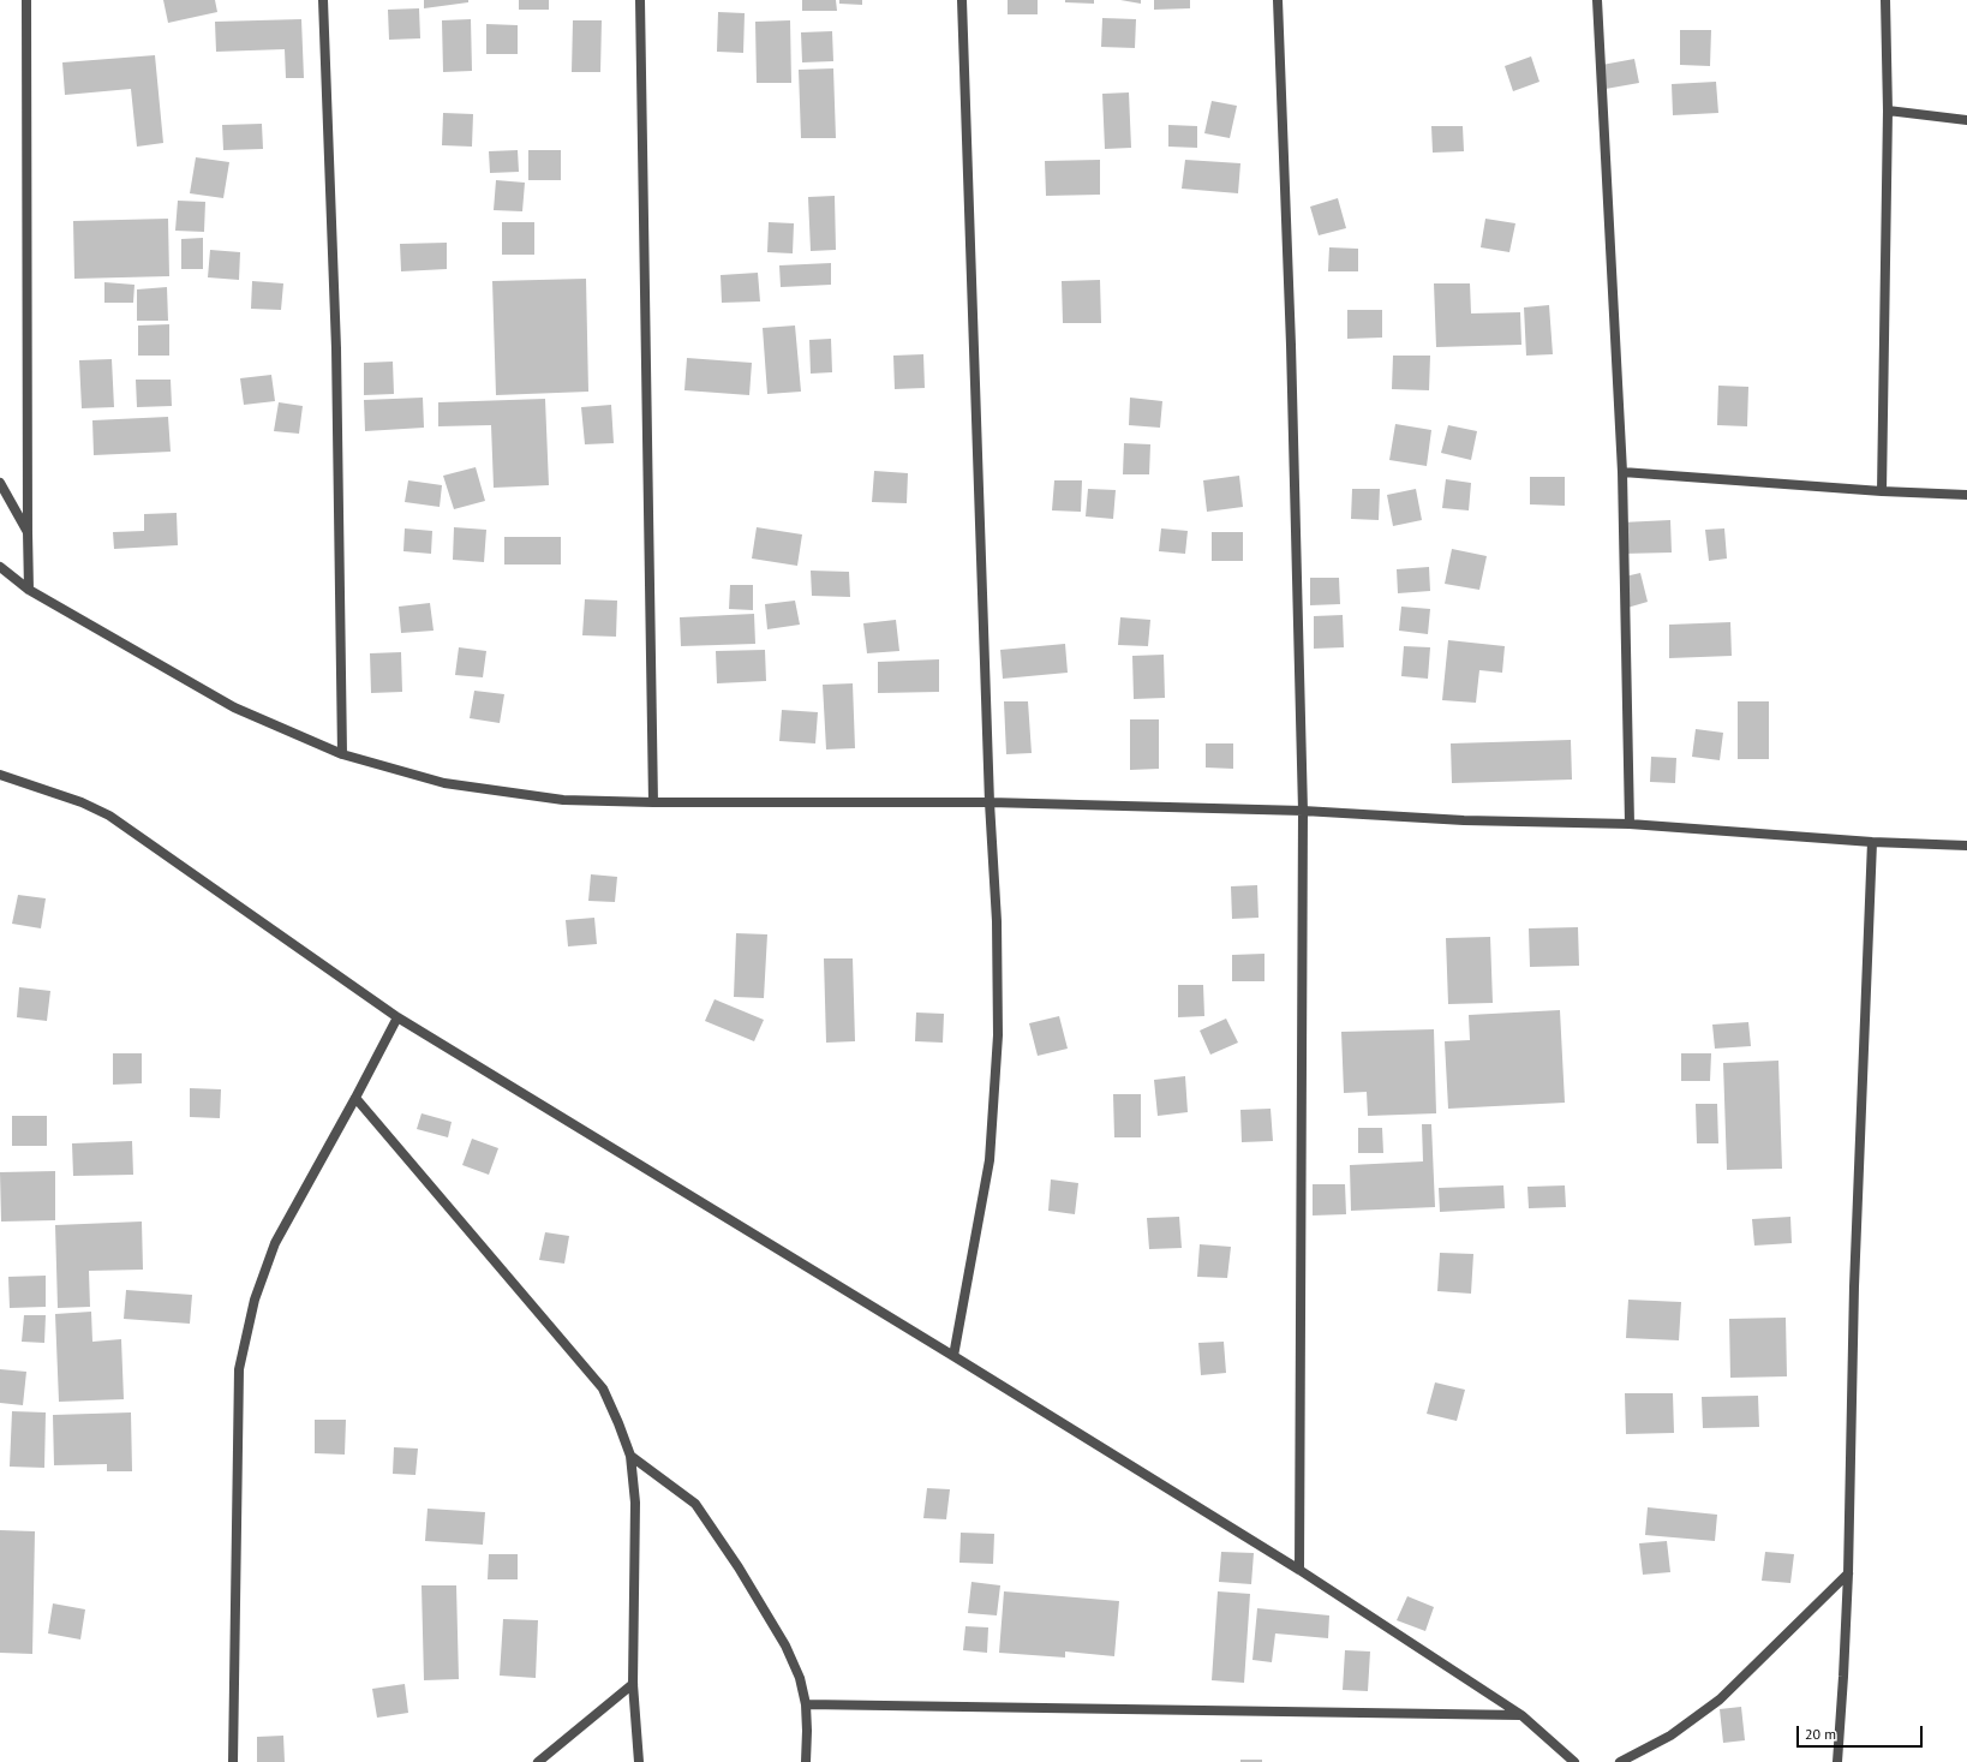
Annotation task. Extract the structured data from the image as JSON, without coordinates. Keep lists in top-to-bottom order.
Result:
{
  "scale_bar": "20 m"
}
